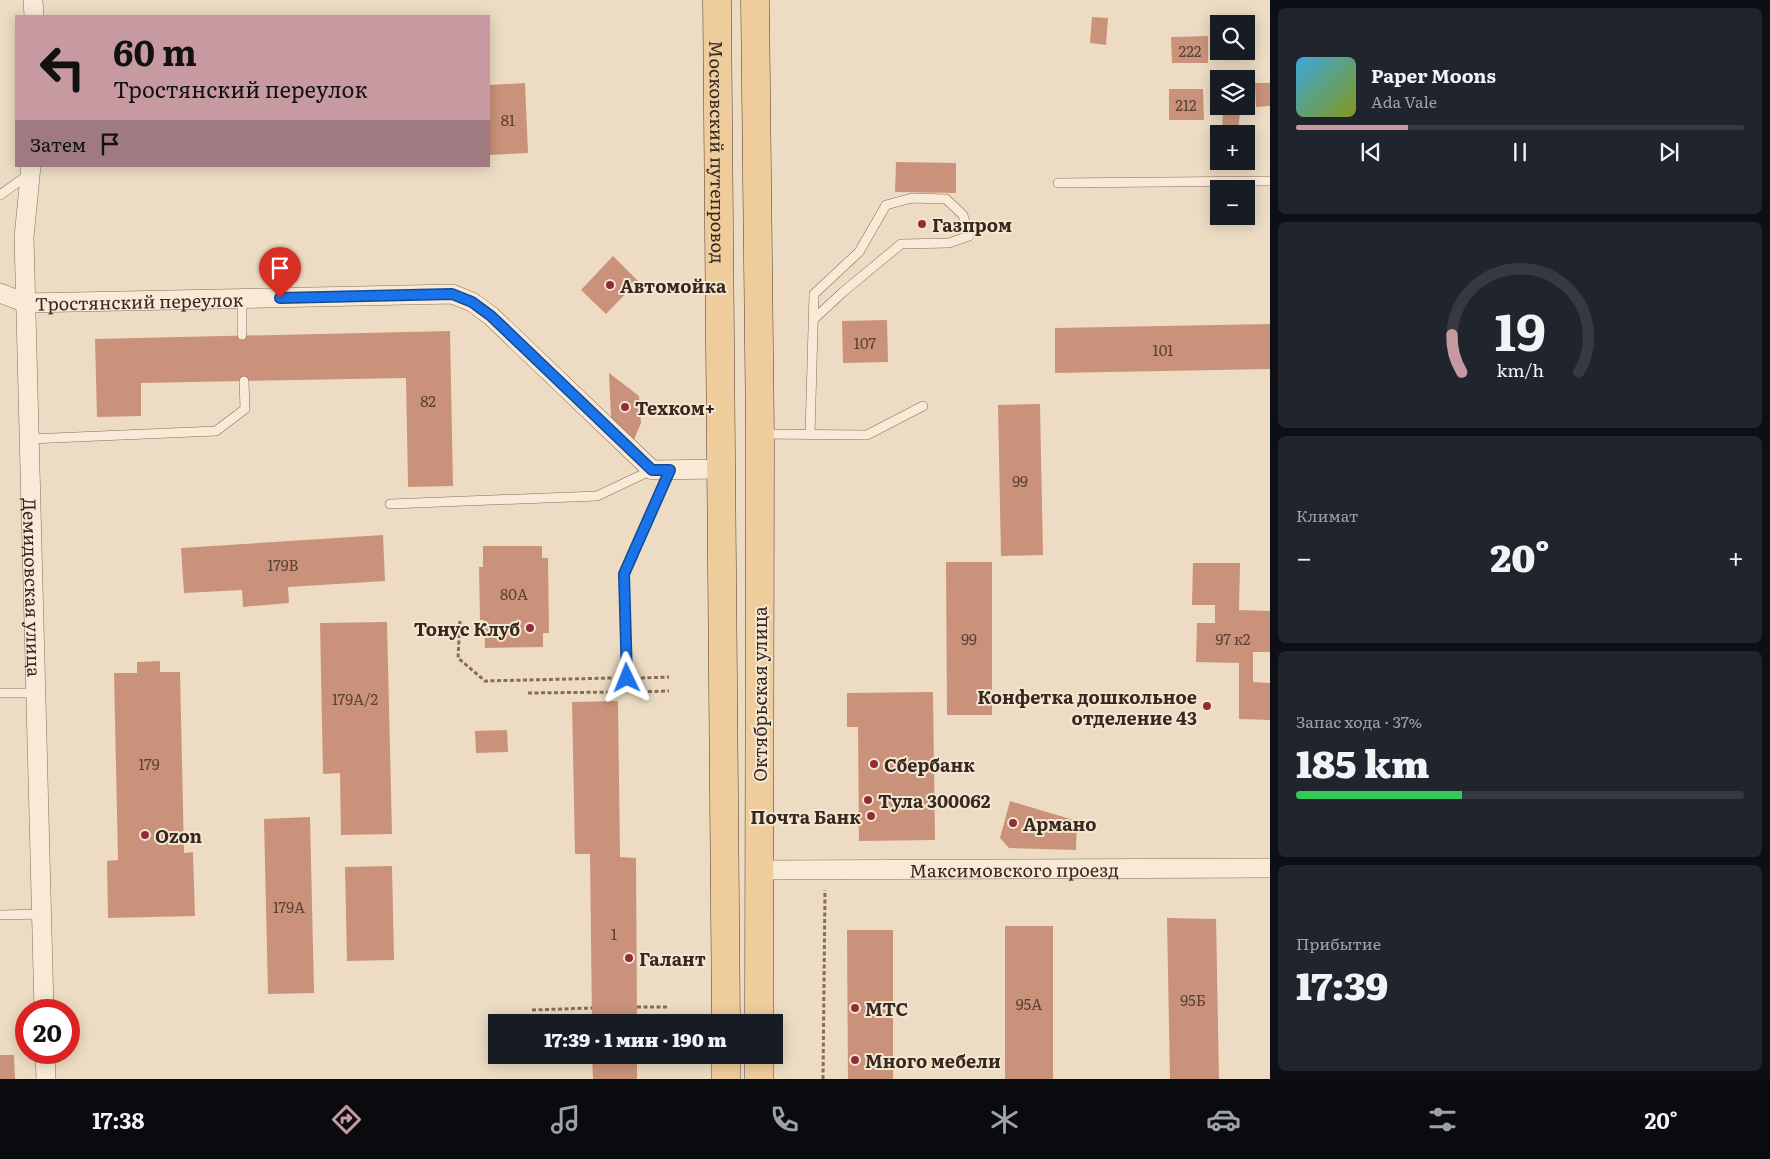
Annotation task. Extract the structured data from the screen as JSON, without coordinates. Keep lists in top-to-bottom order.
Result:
{
  "streets": {
    "main road": ["Московский путепровод", "Октябрьская улица"],
    "street": ["Тростянский переулок", "Демидовская улица", "Максимовского проезд"]
  },
  "crossings": [
    ["Московский путепровод", "Октябрьская улица"],
    ["Тростянский переулок", "Демидовская улица"],
    ["Октябрьская улица", "Максимовского проезд"]
  ],
  "places": [
    "Газпром",
    "Автомойка",
    "Техком+",
    "Тонус Клуб",
    "Конфетка дошкольное отделение 43",
    "Сбербанк",
    "Тула 300062",
    "Почта Банк",
    "Армано",
    "Ozon",
    "Галант",
    "МТС",
    "Много мебели"
  ],
  "house_numbers": [
    "222",
    "212",
    "81",
    "107",
    "101",
    "82",
    "99",
    "179В",
    "80А",
    "99",
    "97 к2",
    "179А/2",
    "179",
    "179А",
    "1",
    "95Б",
    "95А"
  ],
  "page": {
    "map_buttons": ["+", "−"],
    "turn": ["60 m", "Тростянский переулок"],
    "song": ["Paper Moons", "Ada Vale"],
    "then": "Затем",
    "tile": [
      "Климат",
      ["Запас хода · 37%", "185 km"],
      ["Прибытие", "17:39"]
    ],
    "heat": ["−", "20°", "+"],
    "limit": "20",
    "trip": "17:39 · 1 мин · 190 m",
    "tabs": ["17:38", "20°"],
    "gauge": ["19", "km/h"]
  }
}
